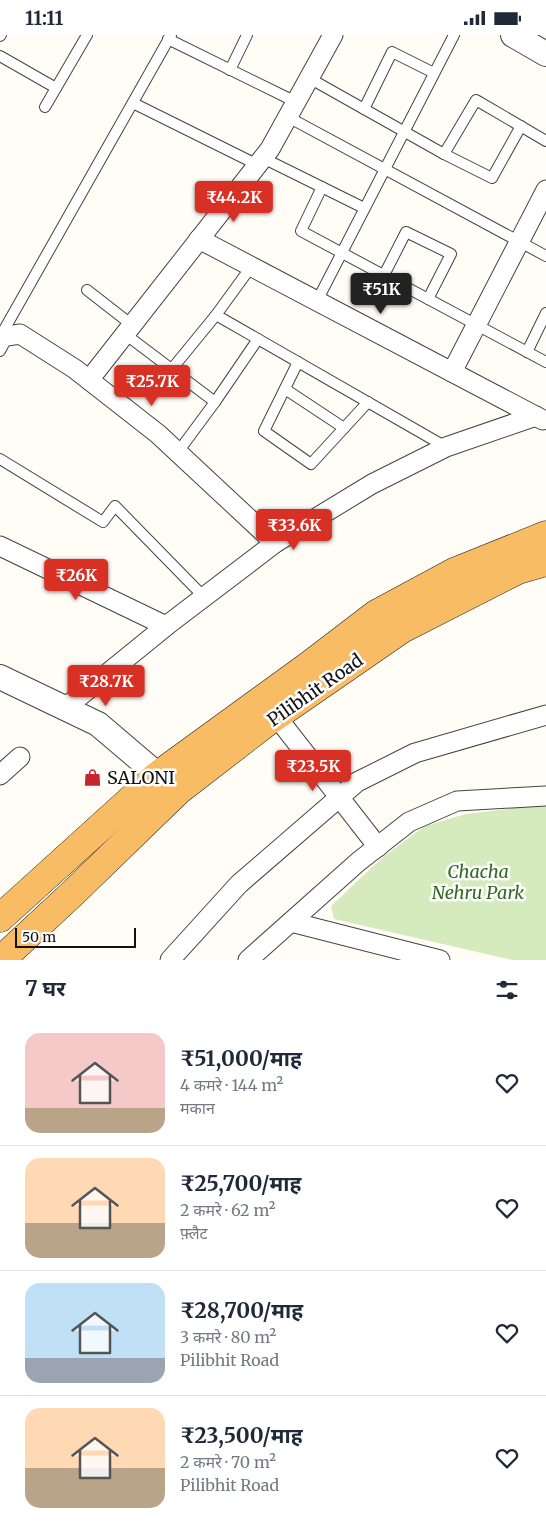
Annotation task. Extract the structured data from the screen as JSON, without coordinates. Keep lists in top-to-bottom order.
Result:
{
  "streets": {
    "highway": ["Pilibhit Road"]
  },
  "parks": ["Chacha Nehru Park"],
  "places": {
    "shop": ["SALONI"]
  },
  "scale_bar": "50 m",
  "page": {
    "status": "11:11",
    "price": [
      "₹44.2K",
      "₹51K",
      "₹25.7K",
      "₹33.6K",
      "₹26K",
      "₹28.7K",
      "₹23.5K"
    ],
    "scale": "50 m",
    "heading": "7 घर",
    "list": [
      {
        "name": "₹51,000/माह",
        "note": "4 कमरे · 144 m² · मकान"
      },
      {
        "name": "₹25,700/माह",
        "note": "2 कमरे · 62 m² · फ़्लैट"
      },
      {
        "name": "₹28,700/माह",
        "note": "3 कमरे · 80 m² · Pilibhit Road"
      },
      {
        "name": "₹23,500/माह",
        "note": "2 कमरे · 70 m² · Pilibhit Road"
      }
    ]
  }
}
